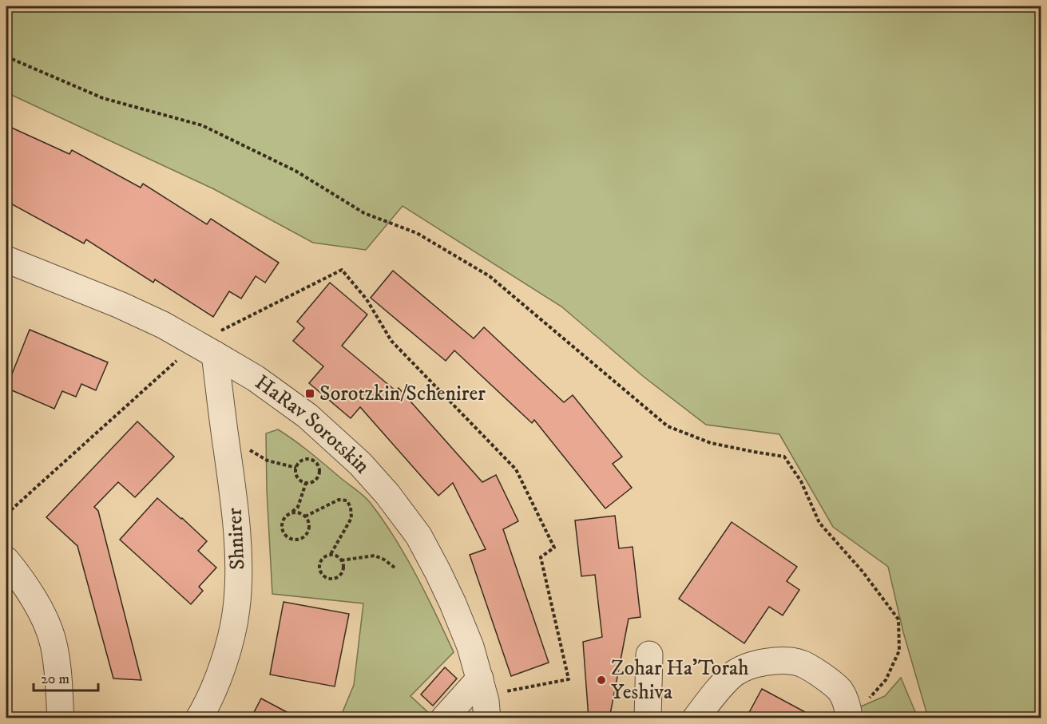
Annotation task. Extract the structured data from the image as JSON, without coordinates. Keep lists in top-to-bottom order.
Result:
{
  "streets": {
    "street": ["HaRav Sorotskin", "Shnirer"]
  },
  "crossings": [
    ["HaRav Sorotskin", "Shnirer"]
  ],
  "places": {
    "transit": ["Sorotzkin/Schenirer"],
    "other": ["Zohar Ha'Torah Yeshiva"]
  },
  "scale_bar": "20 m"
}
